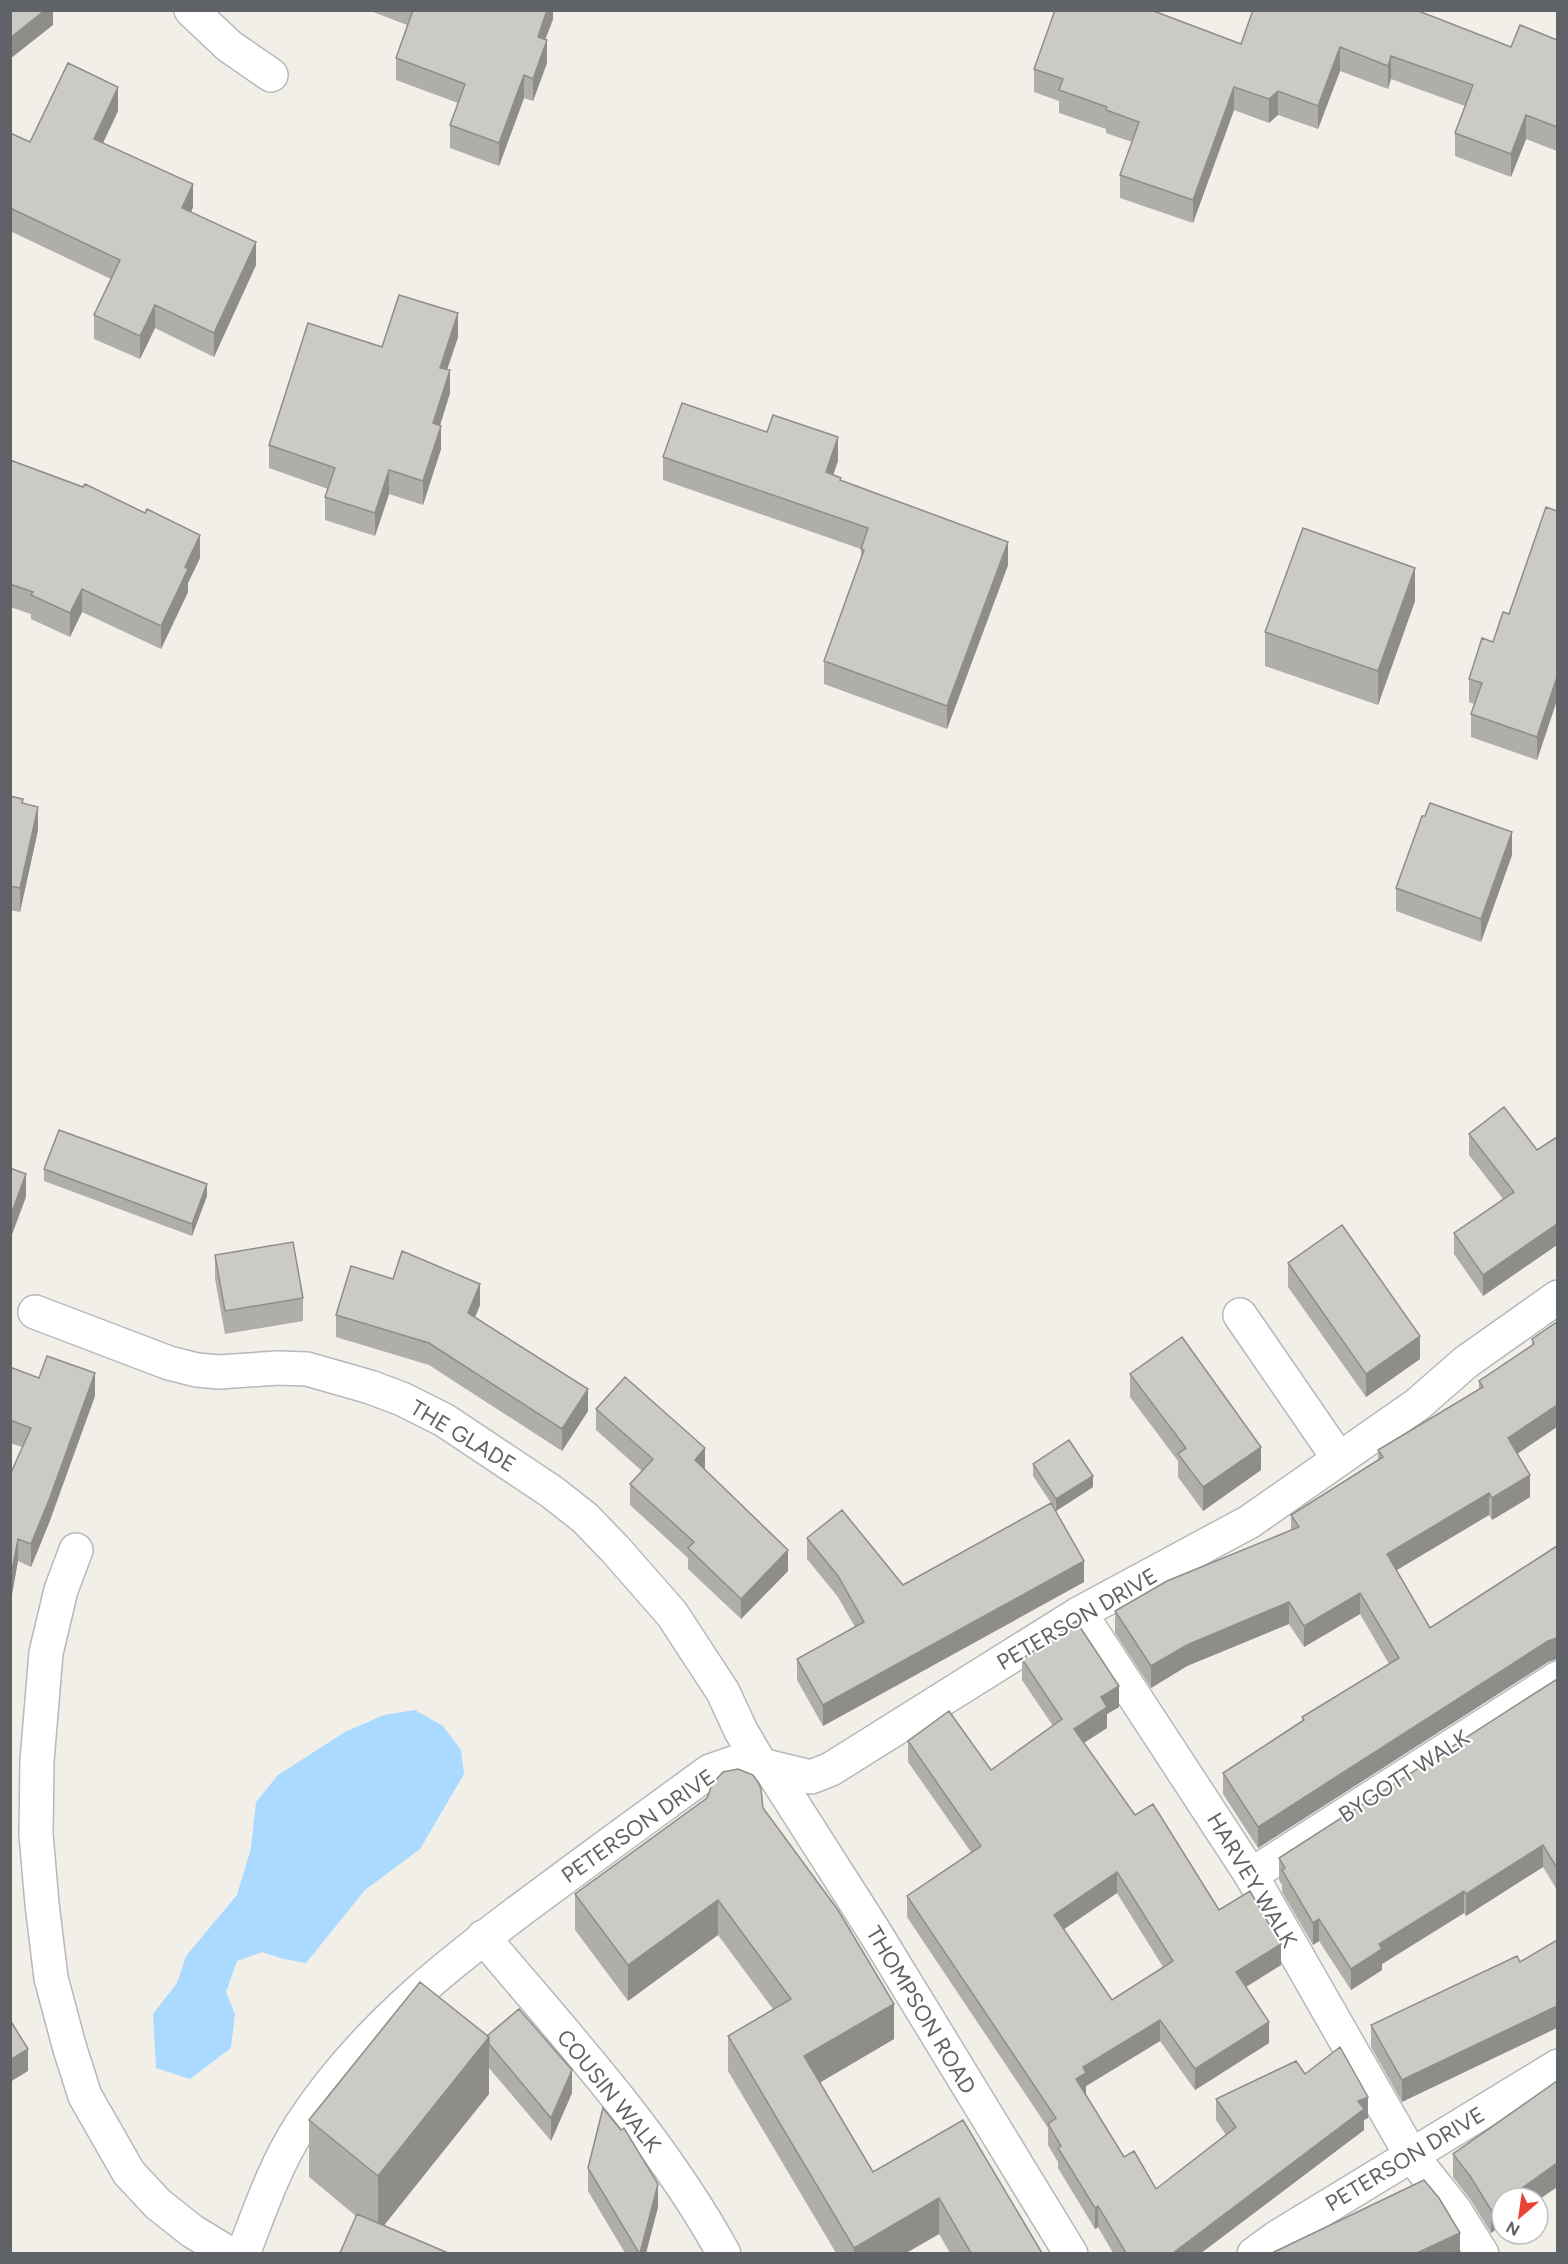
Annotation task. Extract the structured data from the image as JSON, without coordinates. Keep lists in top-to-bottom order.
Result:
{
  "streets": {
    "street": [
      "THE GLADE",
      "PETERSON DRIVE",
      "BYGOTT WALK",
      "HARVEY WALK",
      "THOMPSON ROAD",
      "COUSIN WALK"
    ]
  },
  "crossings": [
    ["THE GLADE", "PETERSON DRIVE"],
    ["THE GLADE", "THOMPSON ROAD"],
    ["PETERSON DRIVE", "HARVEY WALK"],
    ["PETERSON DRIVE", "THOMPSON ROAD"],
    ["PETERSON DRIVE", "COUSIN WALK"],
    ["BYGOTT WALK", "HARVEY WALK"]
  ],
  "north": "bottom left"
}
